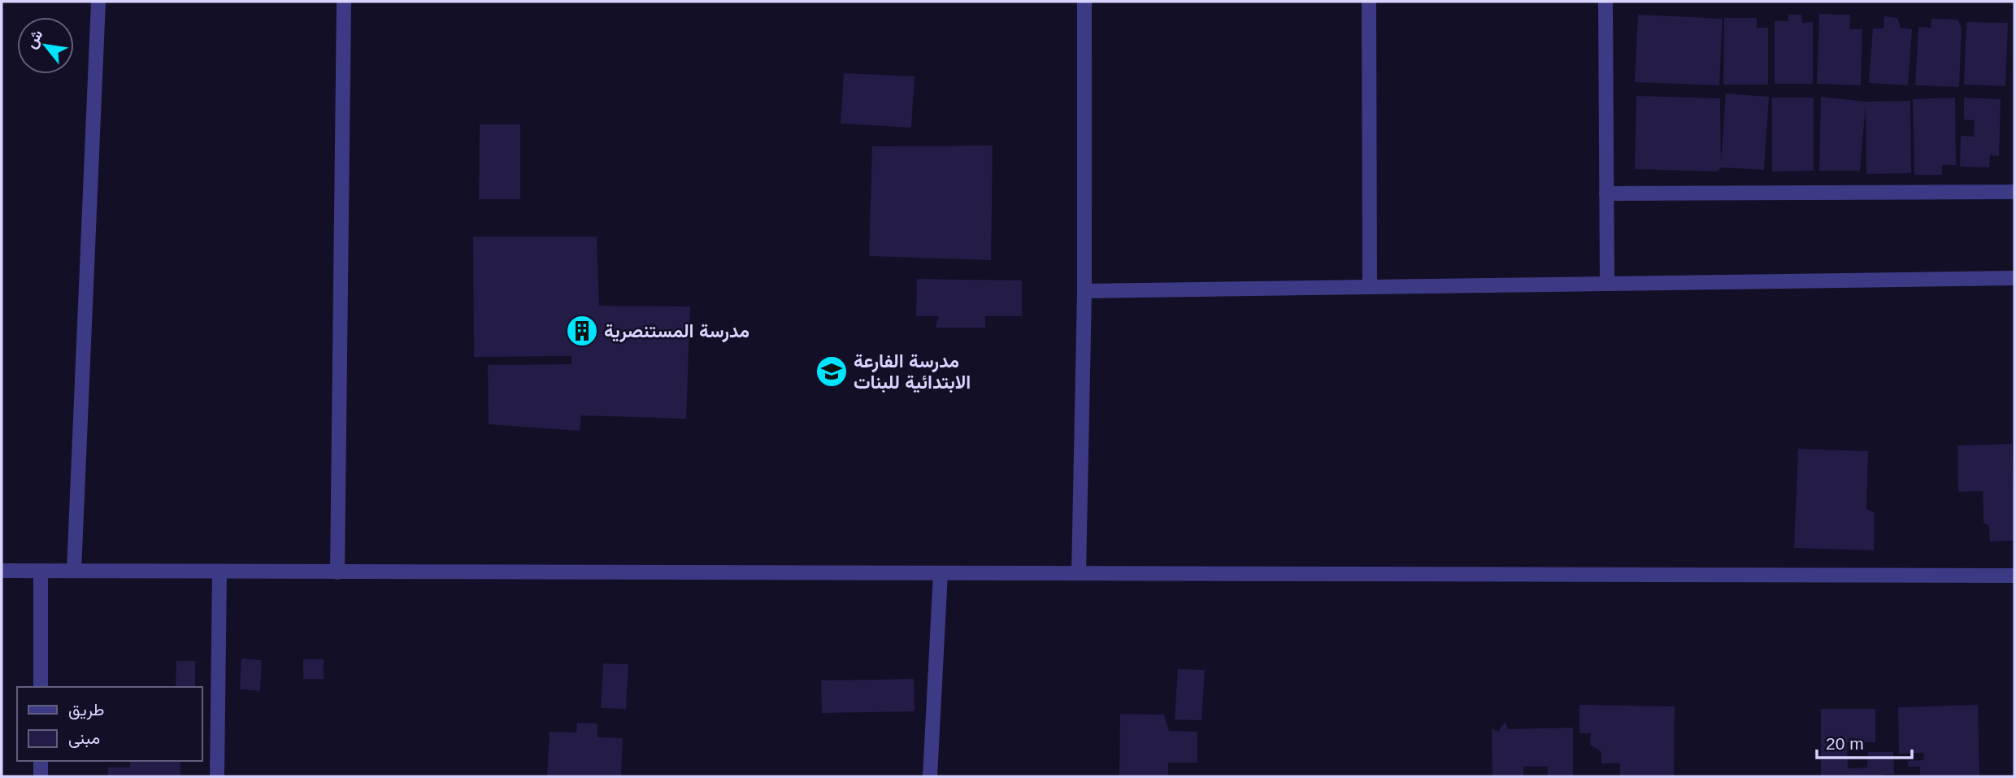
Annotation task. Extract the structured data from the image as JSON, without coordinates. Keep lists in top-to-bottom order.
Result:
{
  "places": {
    "building": ["مدرسة المستنصرية"],
    "school or university": ["مدرسة الفارعة الابتدائية للبنات"]
  },
  "legend": ["طريق", "مبنى"],
  "scale_bar": "20 m",
  "north": "top left"
}
